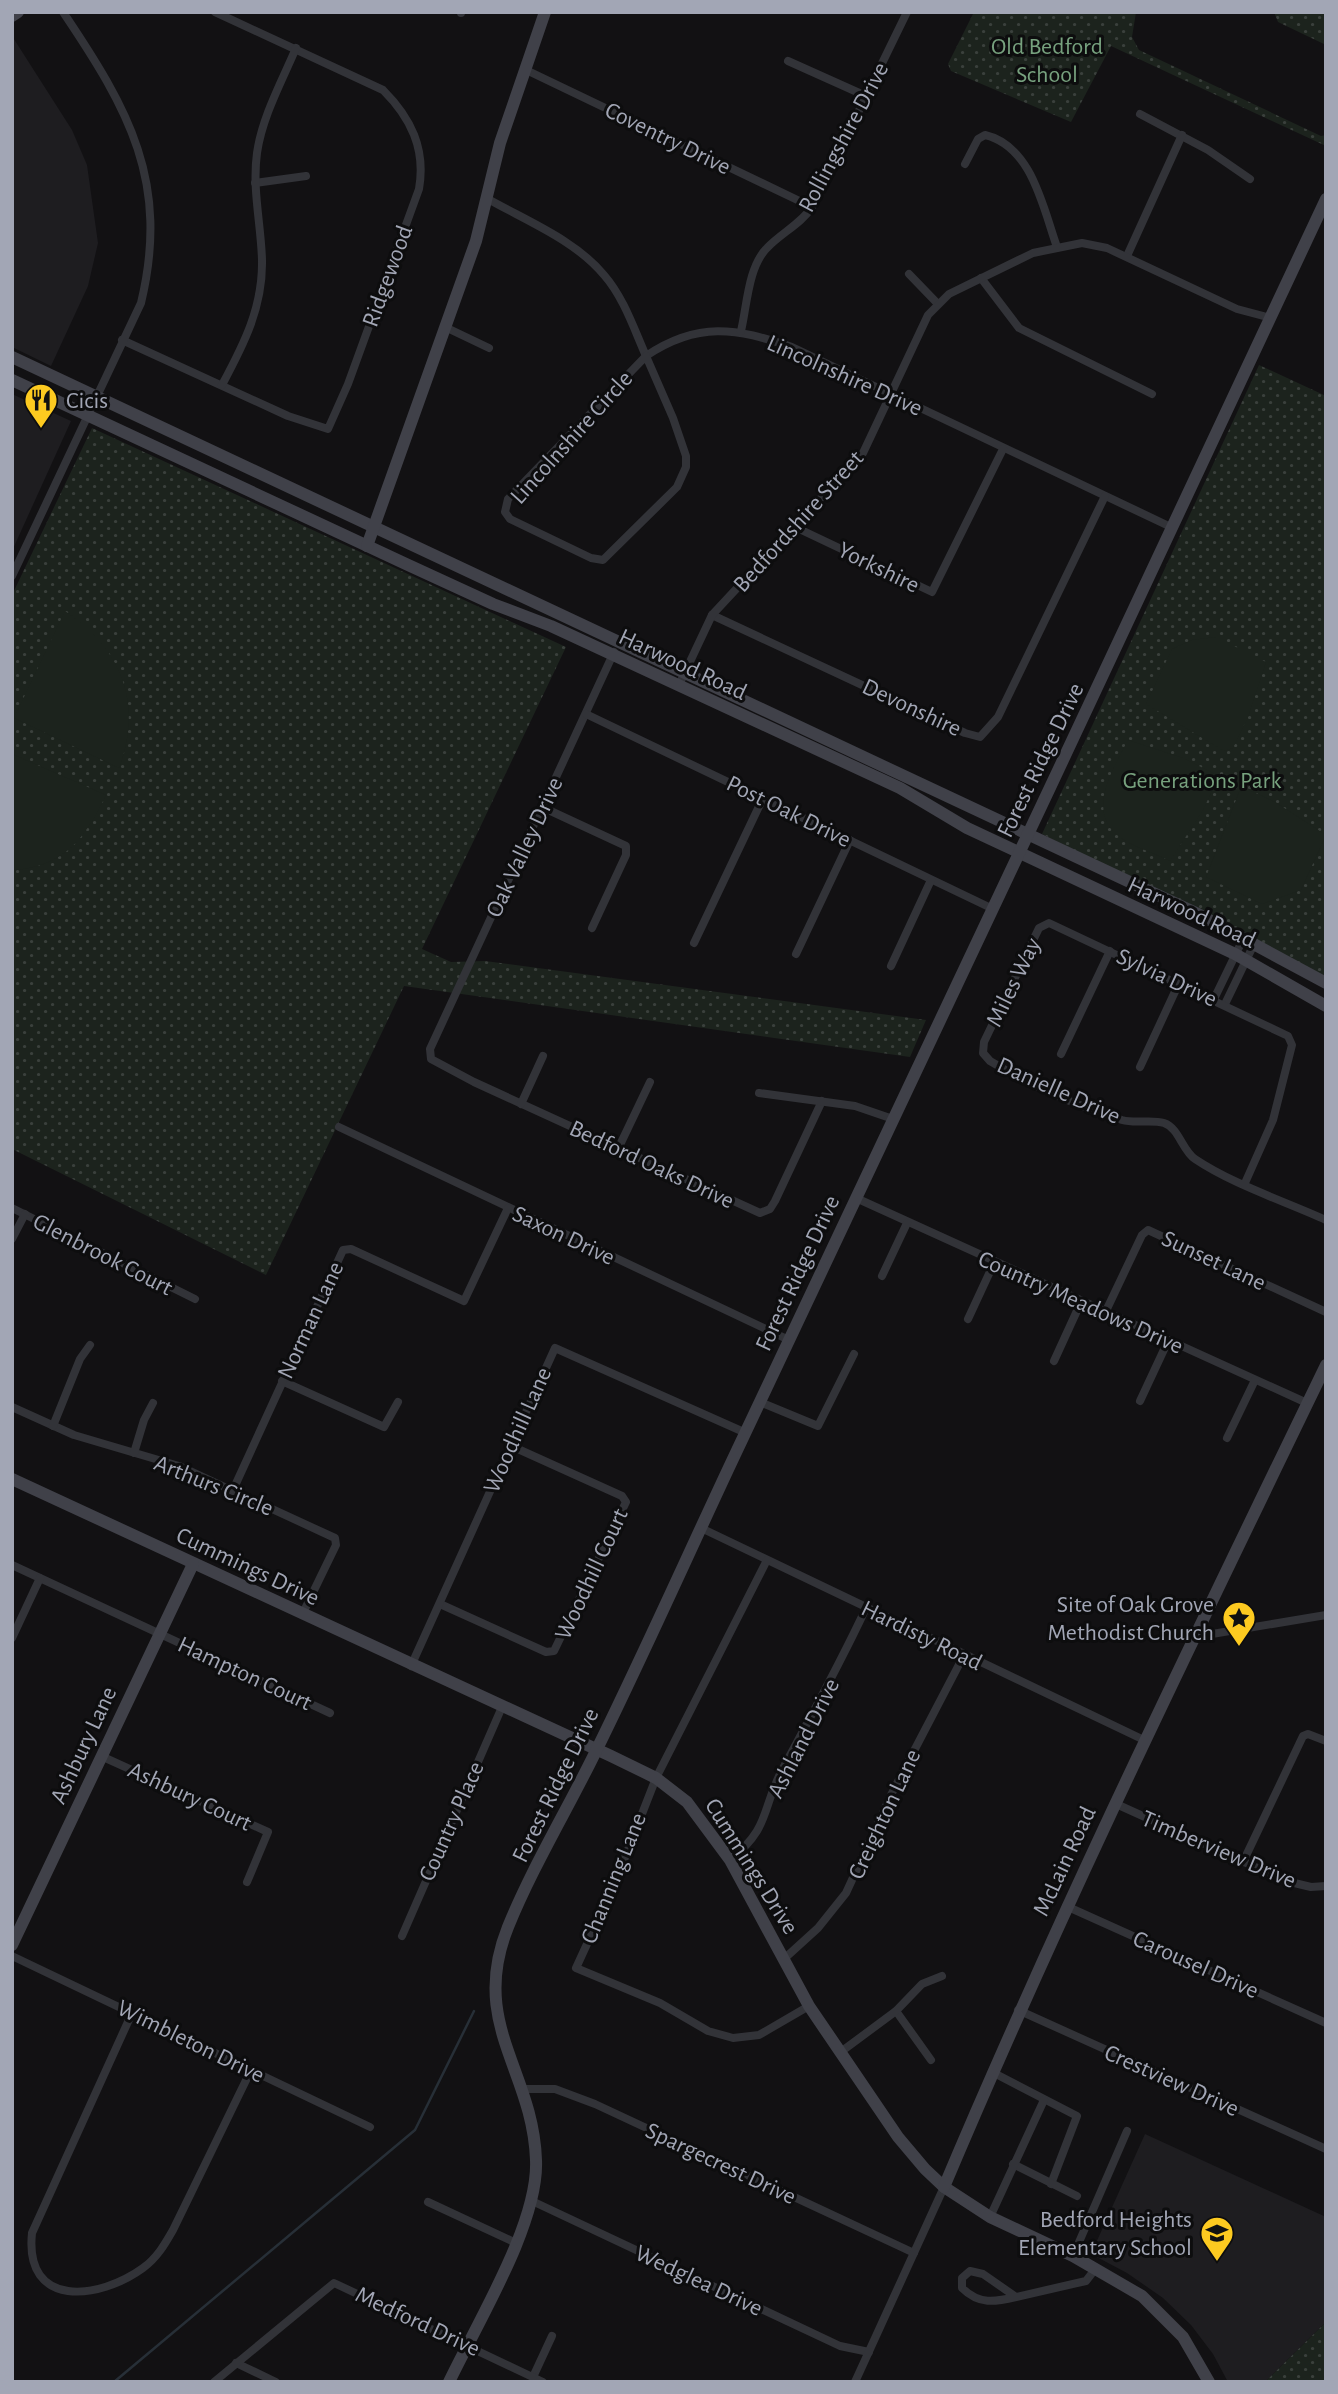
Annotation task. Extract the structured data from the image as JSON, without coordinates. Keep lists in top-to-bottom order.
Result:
{
  "streets": {
    "main road": [
      "Harwood Road",
      "Forest Ridge Drive",
      "Cummings Drive",
      "Ashbury Lane",
      "McLain Road"
    ],
    "street": [
      "Rollingshire Drive",
      "Coventry Drive",
      "Ridgewood",
      "Lincolnshire Drive",
      "Lincolnshire Circle",
      "Bedfordshire Street",
      "Yorkshire",
      "Devonshire",
      "Post Oak Drive",
      "Oak Valley Drive",
      "Sylvia Drive",
      "Miles Way",
      "Danielle Drive",
      "Bedford Oaks Drive",
      "Saxon Drive",
      "Glenbrook Court",
      "Sunset Lane",
      "Country Meadows Drive",
      "Norman Lane",
      "Woodhill Lane",
      "Arthurs Circle",
      "Woodhill Court",
      "Hardisty Road",
      "Hampton Court",
      "Ashland Drive",
      "Ashbury Court",
      "Creighton Lane",
      "Country Place",
      "Timberview Drive",
      "Channing Lane",
      "Carousel Drive",
      "Wimbleton Drive",
      "Crestview Drive",
      "Spargecrest Drive",
      "Wedglea Drive",
      "Medford Drive"
    ]
  },
  "crossings": [
    ["Rollingshire Drive", "Coventry Drive"],
    ["Rollingshire Drive", "Lincolnshire Drive"],
    ["Lincolnshire Drive", "Lincolnshire Circle"],
    ["Lincolnshire Drive", "Bedfordshire Street"],
    ["Lincolnshire Drive", "Yorkshire"],
    ["Lincolnshire Drive", "Devonshire"],
    ["Lincolnshire Drive", "Forest Ridge Drive"],
    ["Bedfordshire Street", "Yorkshire"],
    ["Bedfordshire Street", "Harwood Road"],
    ["Bedfordshire Street", "Devonshire"],
    ["Bedfordshire Street", "Forest Ridge Drive"],
    ["Harwood Road", "Forest Ridge Drive"],
    ["Harwood Road", "Oak Valley Drive"],
    ["Forest Ridge Drive", "Post Oak Drive"],
    ["Forest Ridge Drive", "Saxon Drive"],
    ["Forest Ridge Drive", "Country Meadows Drive"],
    ["Forest Ridge Drive", "Woodhill Lane"],
    ["Forest Ridge Drive", "Cummings Drive"],
    ["Forest Ridge Drive", "Hardisty Road"],
    ["Forest Ridge Drive", "Spargecrest Drive"],
    ["Forest Ridge Drive", "Wedglea Drive"],
    ["Forest Ridge Drive", "Medford Drive"],
    ["Post Oak Drive", "Oak Valley Drive"],
    ["Oak Valley Drive", "Bedford Oaks Drive"],
    ["Sylvia Drive", "Miles Way"],
    ["Sylvia Drive", "Danielle Drive"],
    ["Miles Way", "Danielle Drive"],
    ["Saxon Drive", "Norman Lane"],
    ["Sunset Lane", "Country Meadows Drive"],
    ["Country Meadows Drive", "McLain Road"],
    ["Norman Lane", "Arthurs Circle"],
    ["Woodhill Lane", "Cummings Drive"],
    ["Woodhill Lane", "Woodhill Court"],
    ["Arthurs Circle", "Cummings Drive"],
    ["Cummings Drive", "Ashland Drive"],
    ["Cummings Drive", "Ashbury Lane"],
    ["Cummings Drive", "Creighton Lane"],
    ["Cummings Drive", "Country Place"],
    ["Cummings Drive", "McLain Road"],
    ["Cummings Drive", "Channing Lane"],
    ["Hardisty Road", "Ashland Drive"],
    ["Hardisty Road", "Creighton Lane"],
    ["Hardisty Road", "McLain Road"],
    ["Hardisty Road", "Channing Lane"],
    ["Hampton Court", "Ashbury Lane"],
    ["Ashbury Lane", "Ashbury Court"],
    ["Timberview Drive", "McLain Road"],
    ["McLain Road", "Carousel Drive"],
    ["McLain Road", "Crestview Drive"],
    ["McLain Road", "Spargecrest Drive"],
    ["McLain Road", "Wedglea Drive"]
  ],
  "parks": ["Old Bedford School", "Generations Park"],
  "places": {
    "restaurant": ["Cicis"],
    "place": ["Site of Oak Grove Methodist Church"],
    "school or university": ["Bedford Heights Elementary School"]
  }
}
